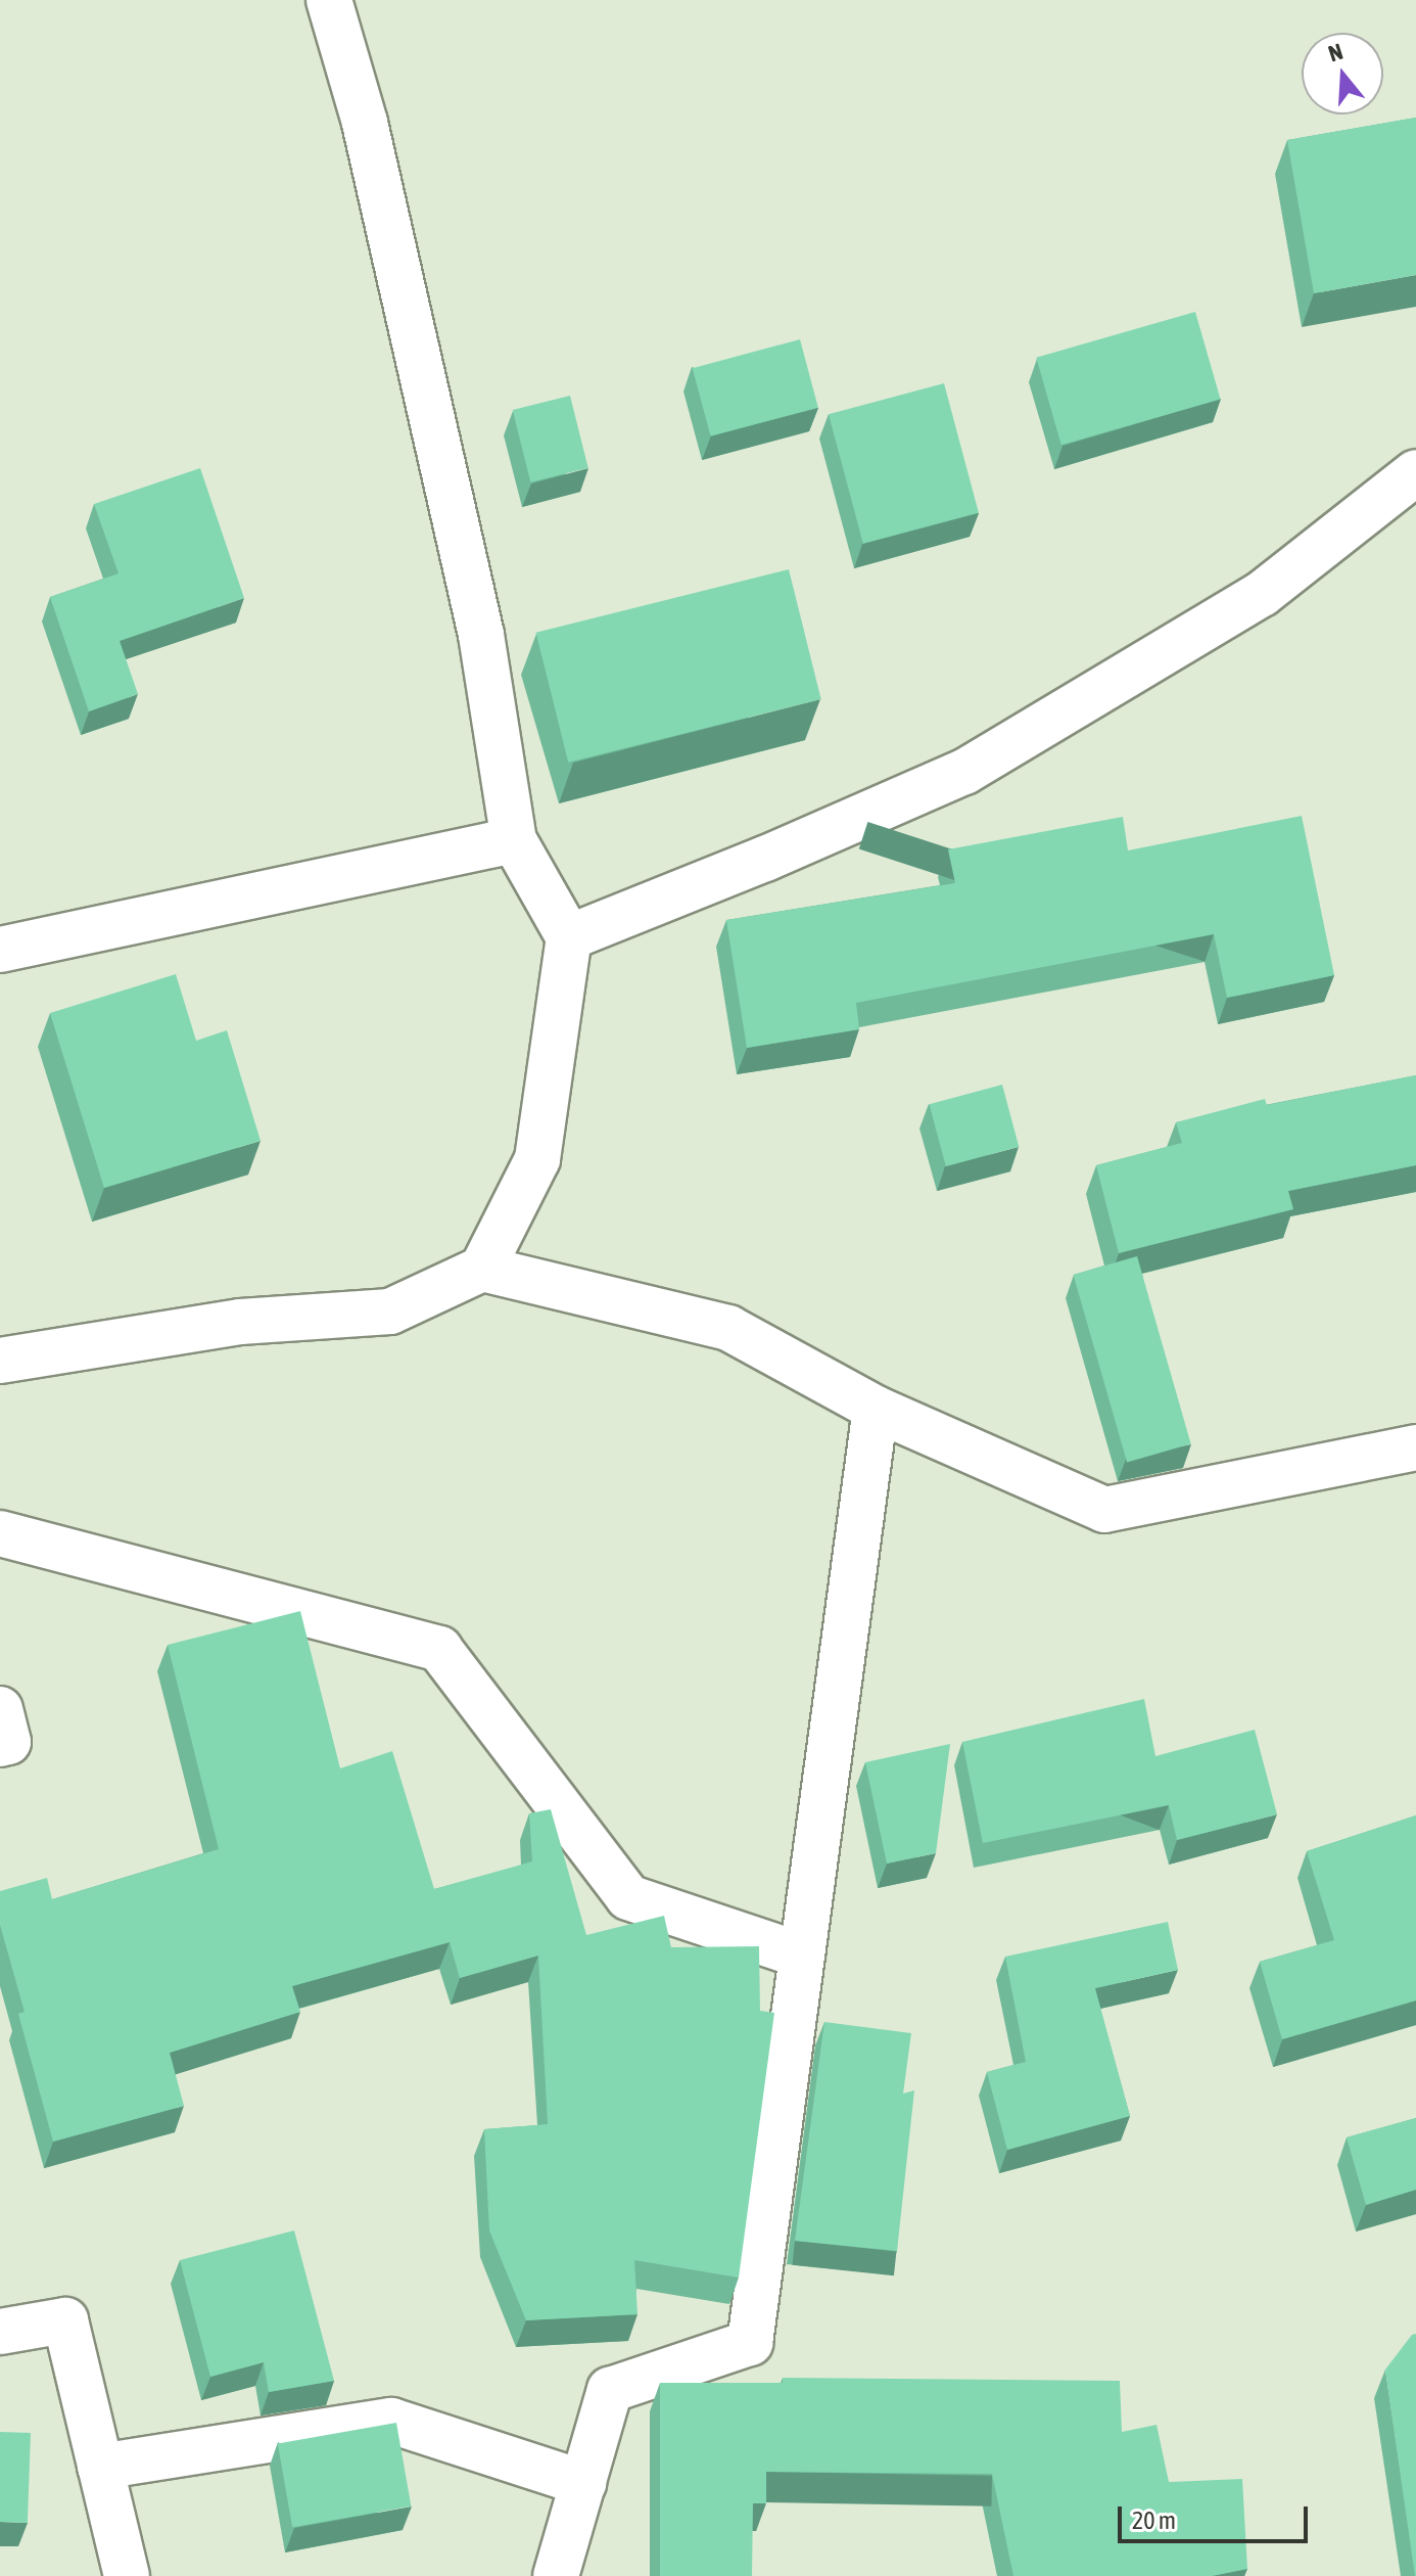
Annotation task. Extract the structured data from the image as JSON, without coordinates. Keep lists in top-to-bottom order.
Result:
{
  "scale_bar": "20 m",
  "north": "top"
}
